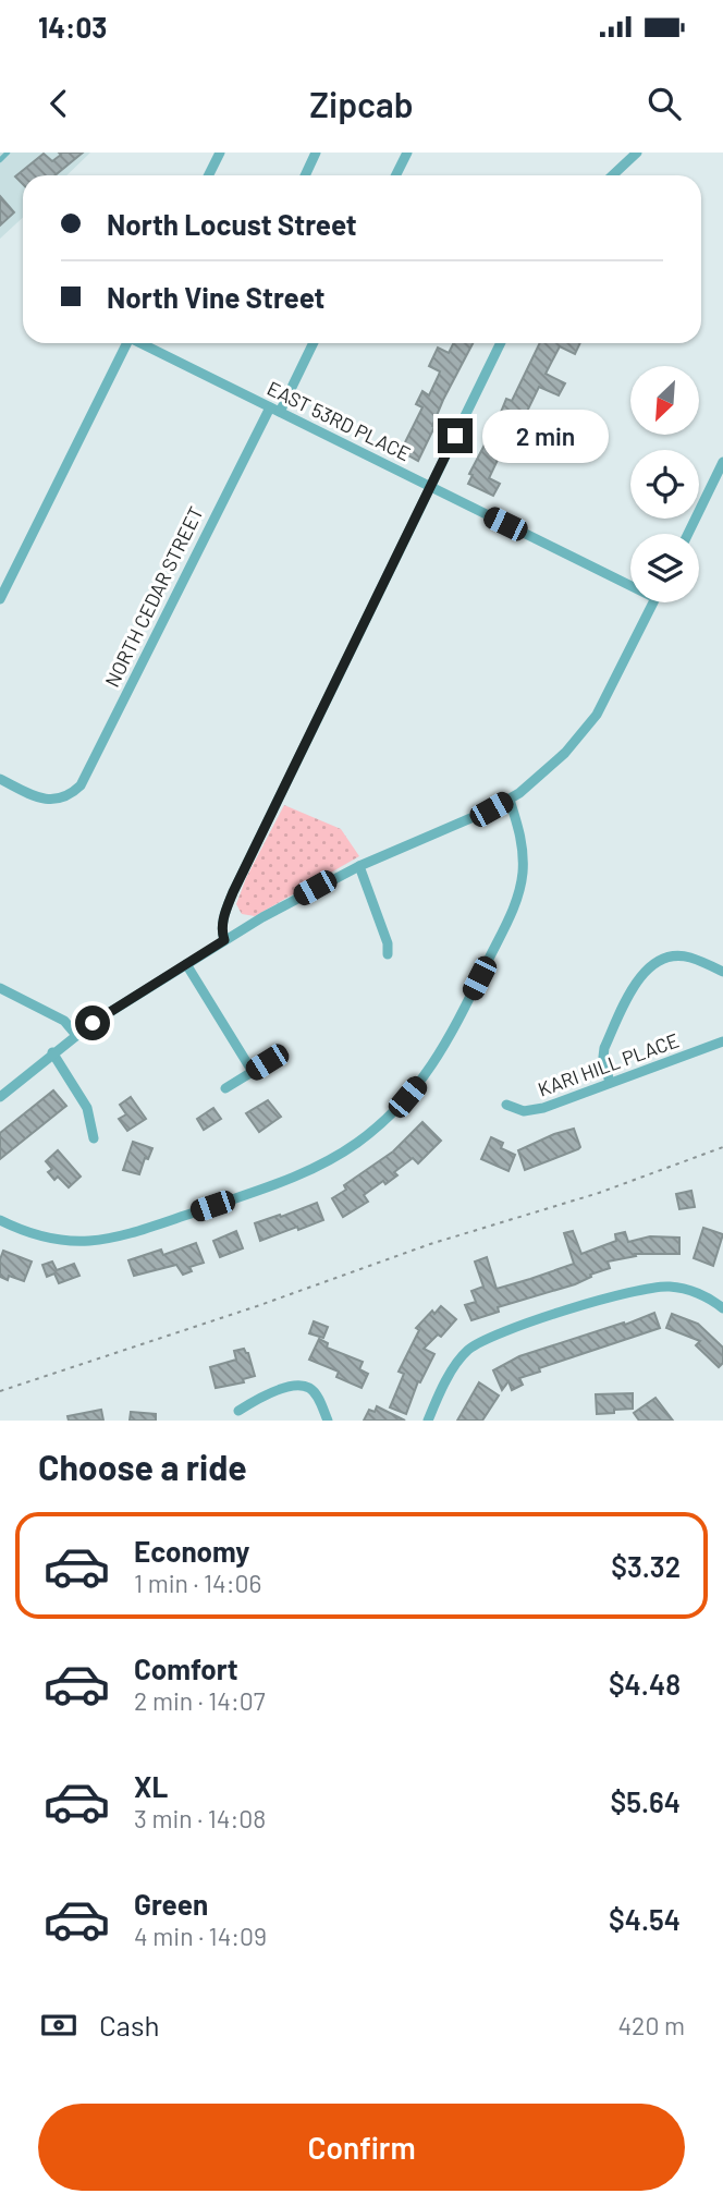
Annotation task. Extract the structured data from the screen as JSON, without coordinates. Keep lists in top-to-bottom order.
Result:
{
  "streets": {
    "street": ["EAST 53RD PLACE", "NORTH CEDAR STREET", "KARI HILL PLACE"]
  },
  "crossings": [
    ["EAST 53RD PLACE", "NORTH CEDAR STREET"]
  ],
  "north": "bottom left",
  "page": {
    "status": "14:03",
    "header": "Zipcab",
    "banner": ["North Locust Street", "North Vine Street"],
    "bubble": "2 min",
    "heading": "Choose a ride",
    "list": [
      {
        "name": "Economy",
        "note": "1 min · 14:06",
        "value": "$3.32"
      },
      {
        "name": "Comfort",
        "note": "2 min · 14:07",
        "value": "$4.48"
      },
      {
        "name": "XL",
        "note": "3 min · 14:08",
        "value": "$5.64"
      },
      {
        "name": "Green",
        "note": "4 min · 14:09",
        "value": "$4.54"
      }
    ],
    "pay": ["Cash", "420 m"],
    "buttons": "Confirm"
  }
}
